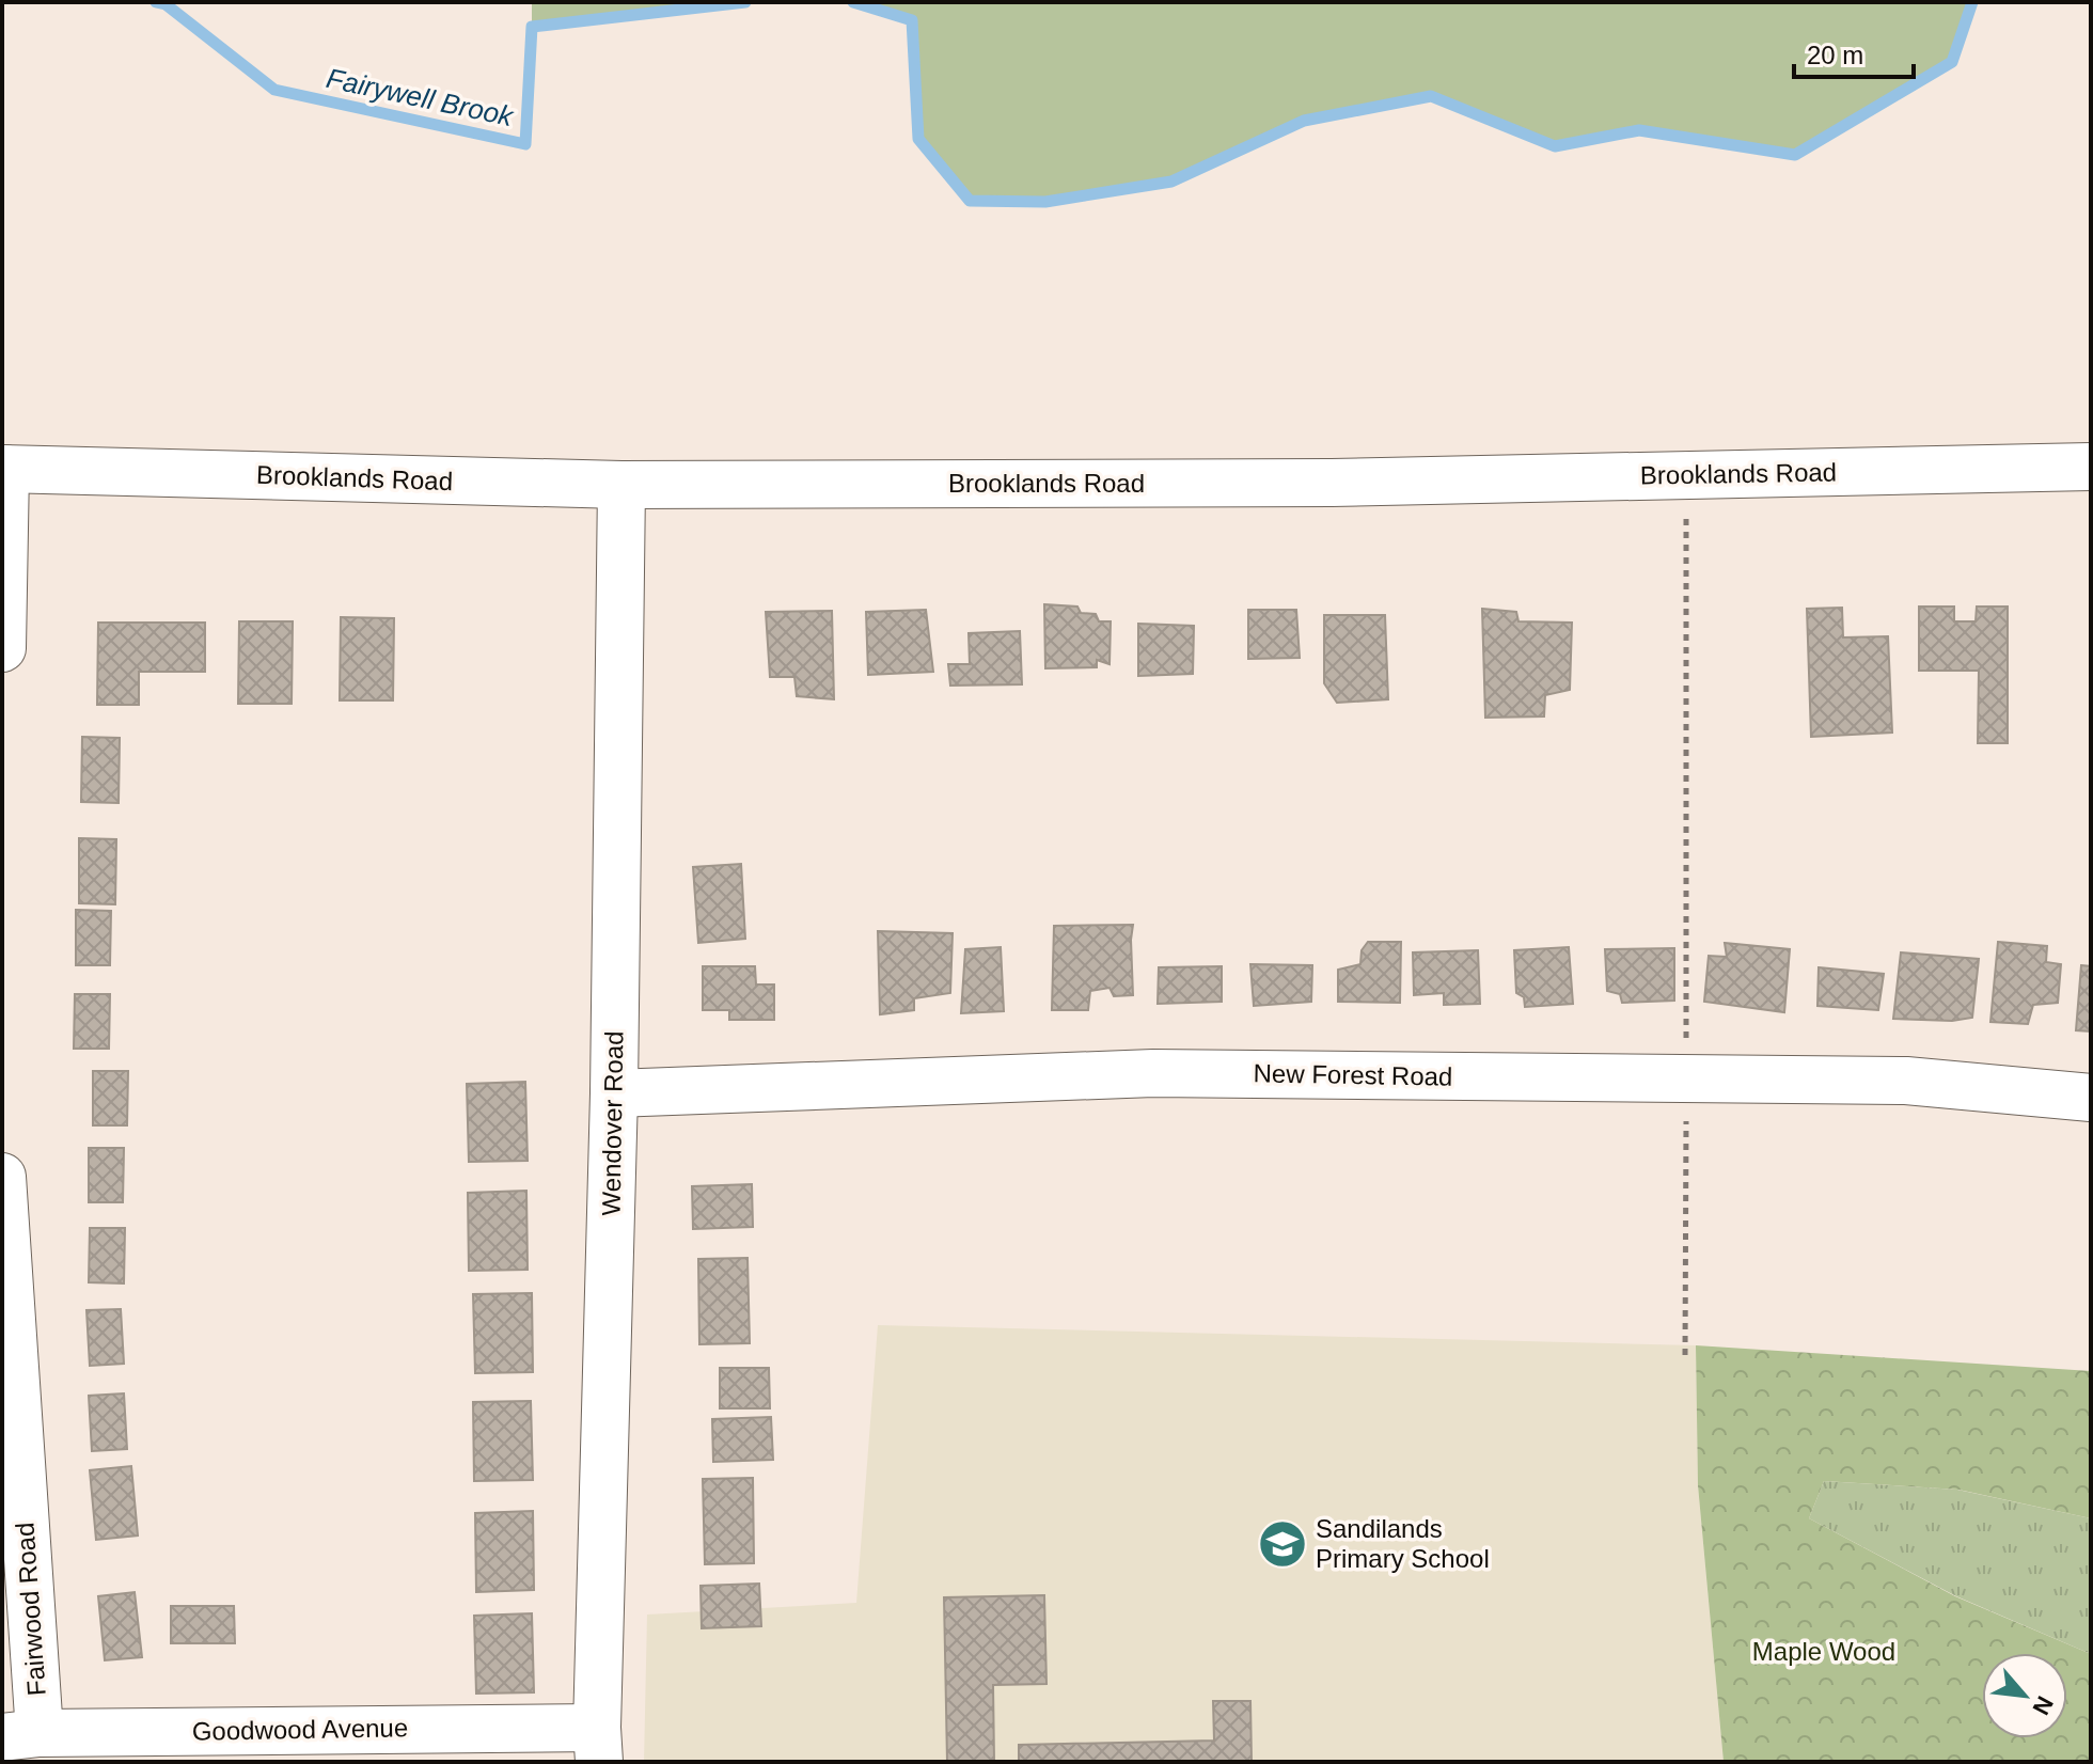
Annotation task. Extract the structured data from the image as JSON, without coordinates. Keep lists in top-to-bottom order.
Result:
{
  "streets": {
    "street": [
      "Brooklands Road",
      "New Forest Road",
      "Wendover Road",
      "Fairwood Road",
      "Goodwood Avenue"
    ]
  },
  "crossings": [
    ["Brooklands Road", "Wendover Road"],
    ["New Forest Road", "Wendover Road"],
    ["Wendover Road", "Goodwood Avenue"],
    ["Fairwood Road", "Goodwood Avenue"]
  ],
  "water": ["Fairywell Brook"],
  "parks": ["Maple Wood"],
  "places": {
    "school or university": ["Sandilands Primary School"]
  },
  "scale_bar": "20 m",
  "north": "bottom right"
}
